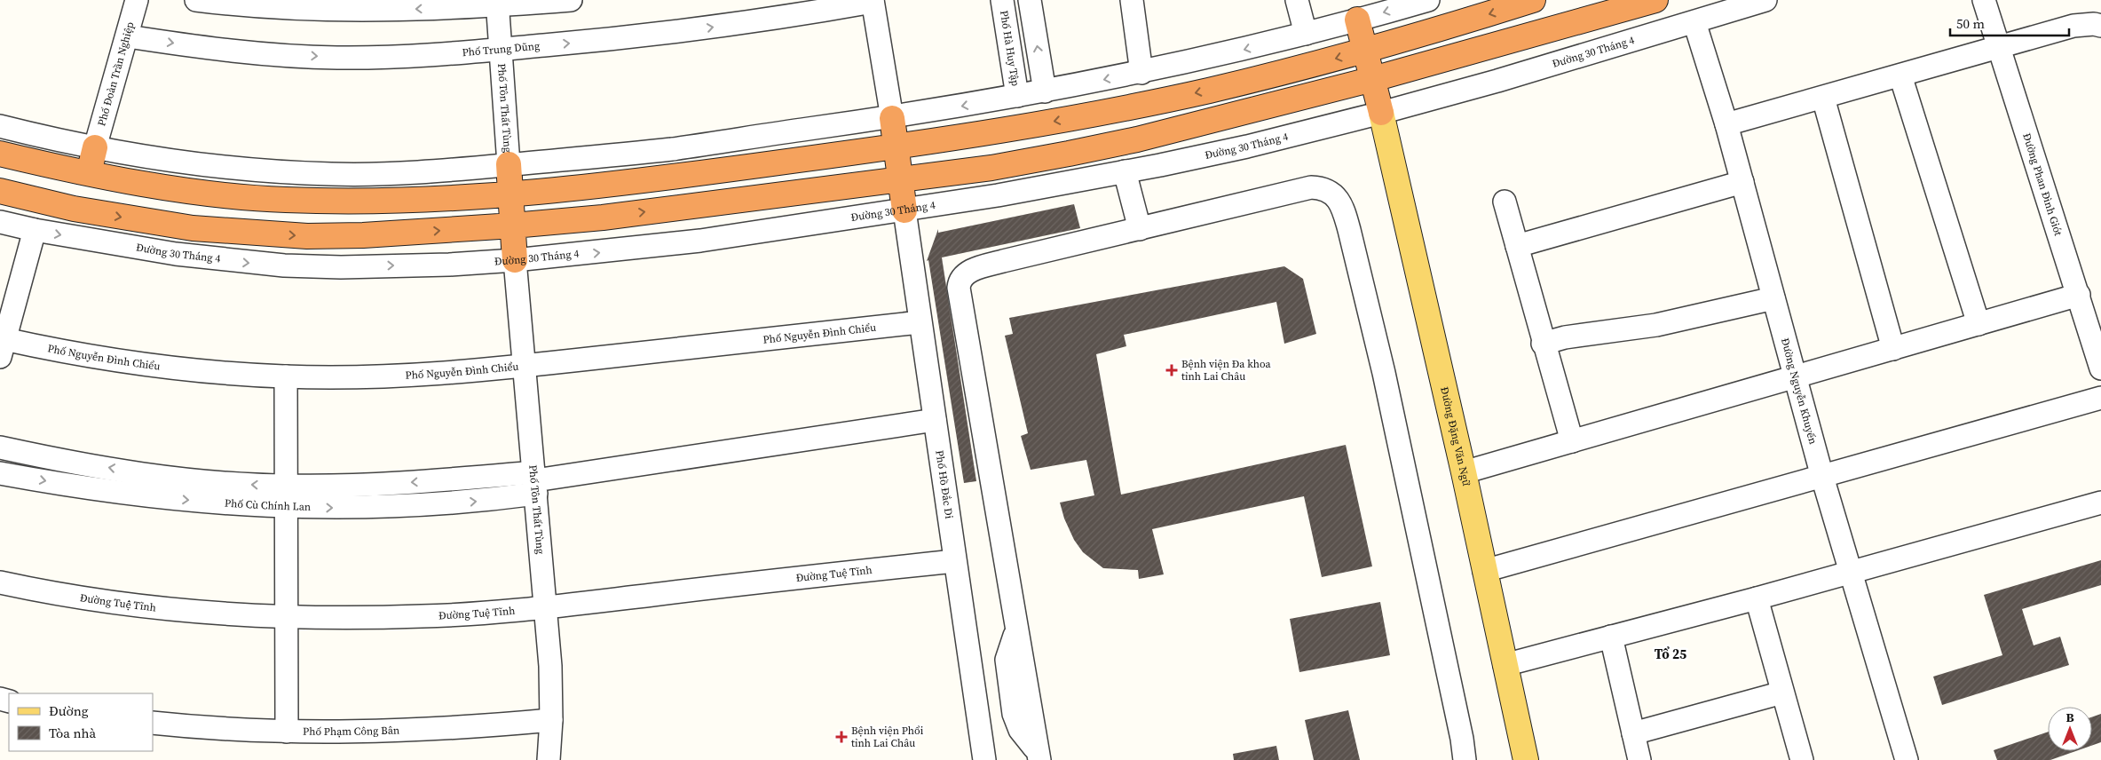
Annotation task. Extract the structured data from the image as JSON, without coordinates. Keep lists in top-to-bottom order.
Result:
{
  "streets": {
    "main road": ["Đường Đặng Văn Ngữ"],
    "street": [
      "Phố Hà Huy Tập",
      "Phố Trung Dũng",
      "Đường 30 Tháng 4",
      "Phố Đoàn Trần Nghiệp",
      "Phố Tôn Thất Tùng",
      "Đường Phan Đình Giót",
      "Phố Nguyễn Đình Chiểu",
      "Đường Nguyễn Khuyến",
      "Phố Hồ Đắc Di",
      "Phố Cù Chính Lan",
      "Đường Tuệ Tĩnh",
      "Phố Phạm Công Bân"
    ]
  },
  "crossings": [
    ["Phố Trung Dũng", "Phố Đoàn Trần Nghiệp"],
    ["Phố Trung Dũng", "Phố Tôn Thất Tùng"],
    ["Đường 30 Tháng 4", "Phố Tôn Thất Tùng"],
    ["Đường 30 Tháng 4", "Đường Nguyễn Khuyến"],
    ["Đường 30 Tháng 4", "Đường Đặng Văn Ngữ"],
    ["Đường 30 Tháng 4", "Phố Hồ Đắc Di"],
    ["Phố Tôn Thất Tùng", "Phố Nguyễn Đình Chiểu"],
    ["Phố Tôn Thất Tùng", "Phố Cù Chính Lan"],
    ["Phố Tôn Thất Tùng", "Đường Tuệ Tĩnh"],
    ["Phố Tôn Thất Tùng", "Phố Phạm Công Bân"],
    ["Phố Nguyễn Đình Chiểu", "Phố Hồ Đắc Di"],
    ["Phố Hồ Đắc Di", "Phố Cù Chính Lan"],
    ["Phố Hồ Đắc Di", "Đường Tuệ Tĩnh"]
  ],
  "districts": ["Tổ 25"],
  "places": {
    "health": ["Bệnh viện Đa khoa tỉnh Lai Châu", "Bệnh viện Phổi tỉnh Lai Châu"]
  },
  "legend": ["Đường", "Tòa nhà"],
  "scale_bar": "50 m",
  "north": "top"
}
